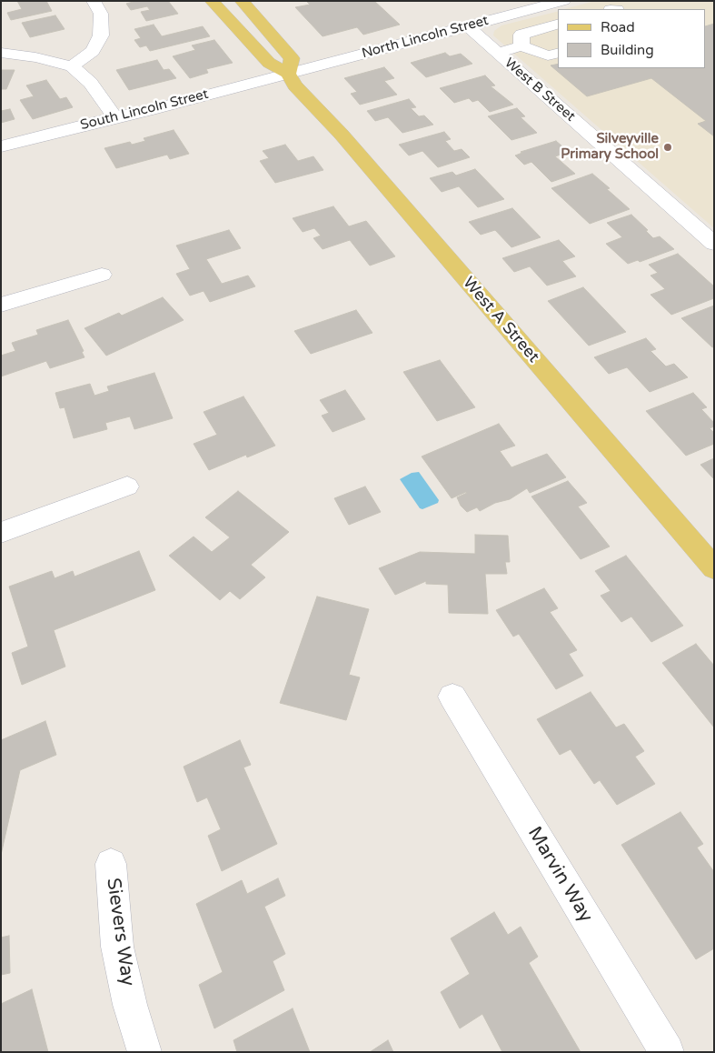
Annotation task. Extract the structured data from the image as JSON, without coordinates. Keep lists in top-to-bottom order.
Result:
{
  "streets": {
    "main road": ["West A Street"],
    "street": [
      "North Lincoln Street",
      "West B Street",
      "South Lincoln Street",
      "Marvin Way",
      "Sievers Way"
    ]
  },
  "crossings": [
    ["North Lincoln Street", "West B Street"],
    ["North Lincoln Street", "South Lincoln Street"],
    ["North Lincoln Street", "West A Street"],
    ["South Lincoln Street", "West A Street"]
  ],
  "places": ["Silveyville Primary School"],
  "legend": ["Road", "Building"]
}
